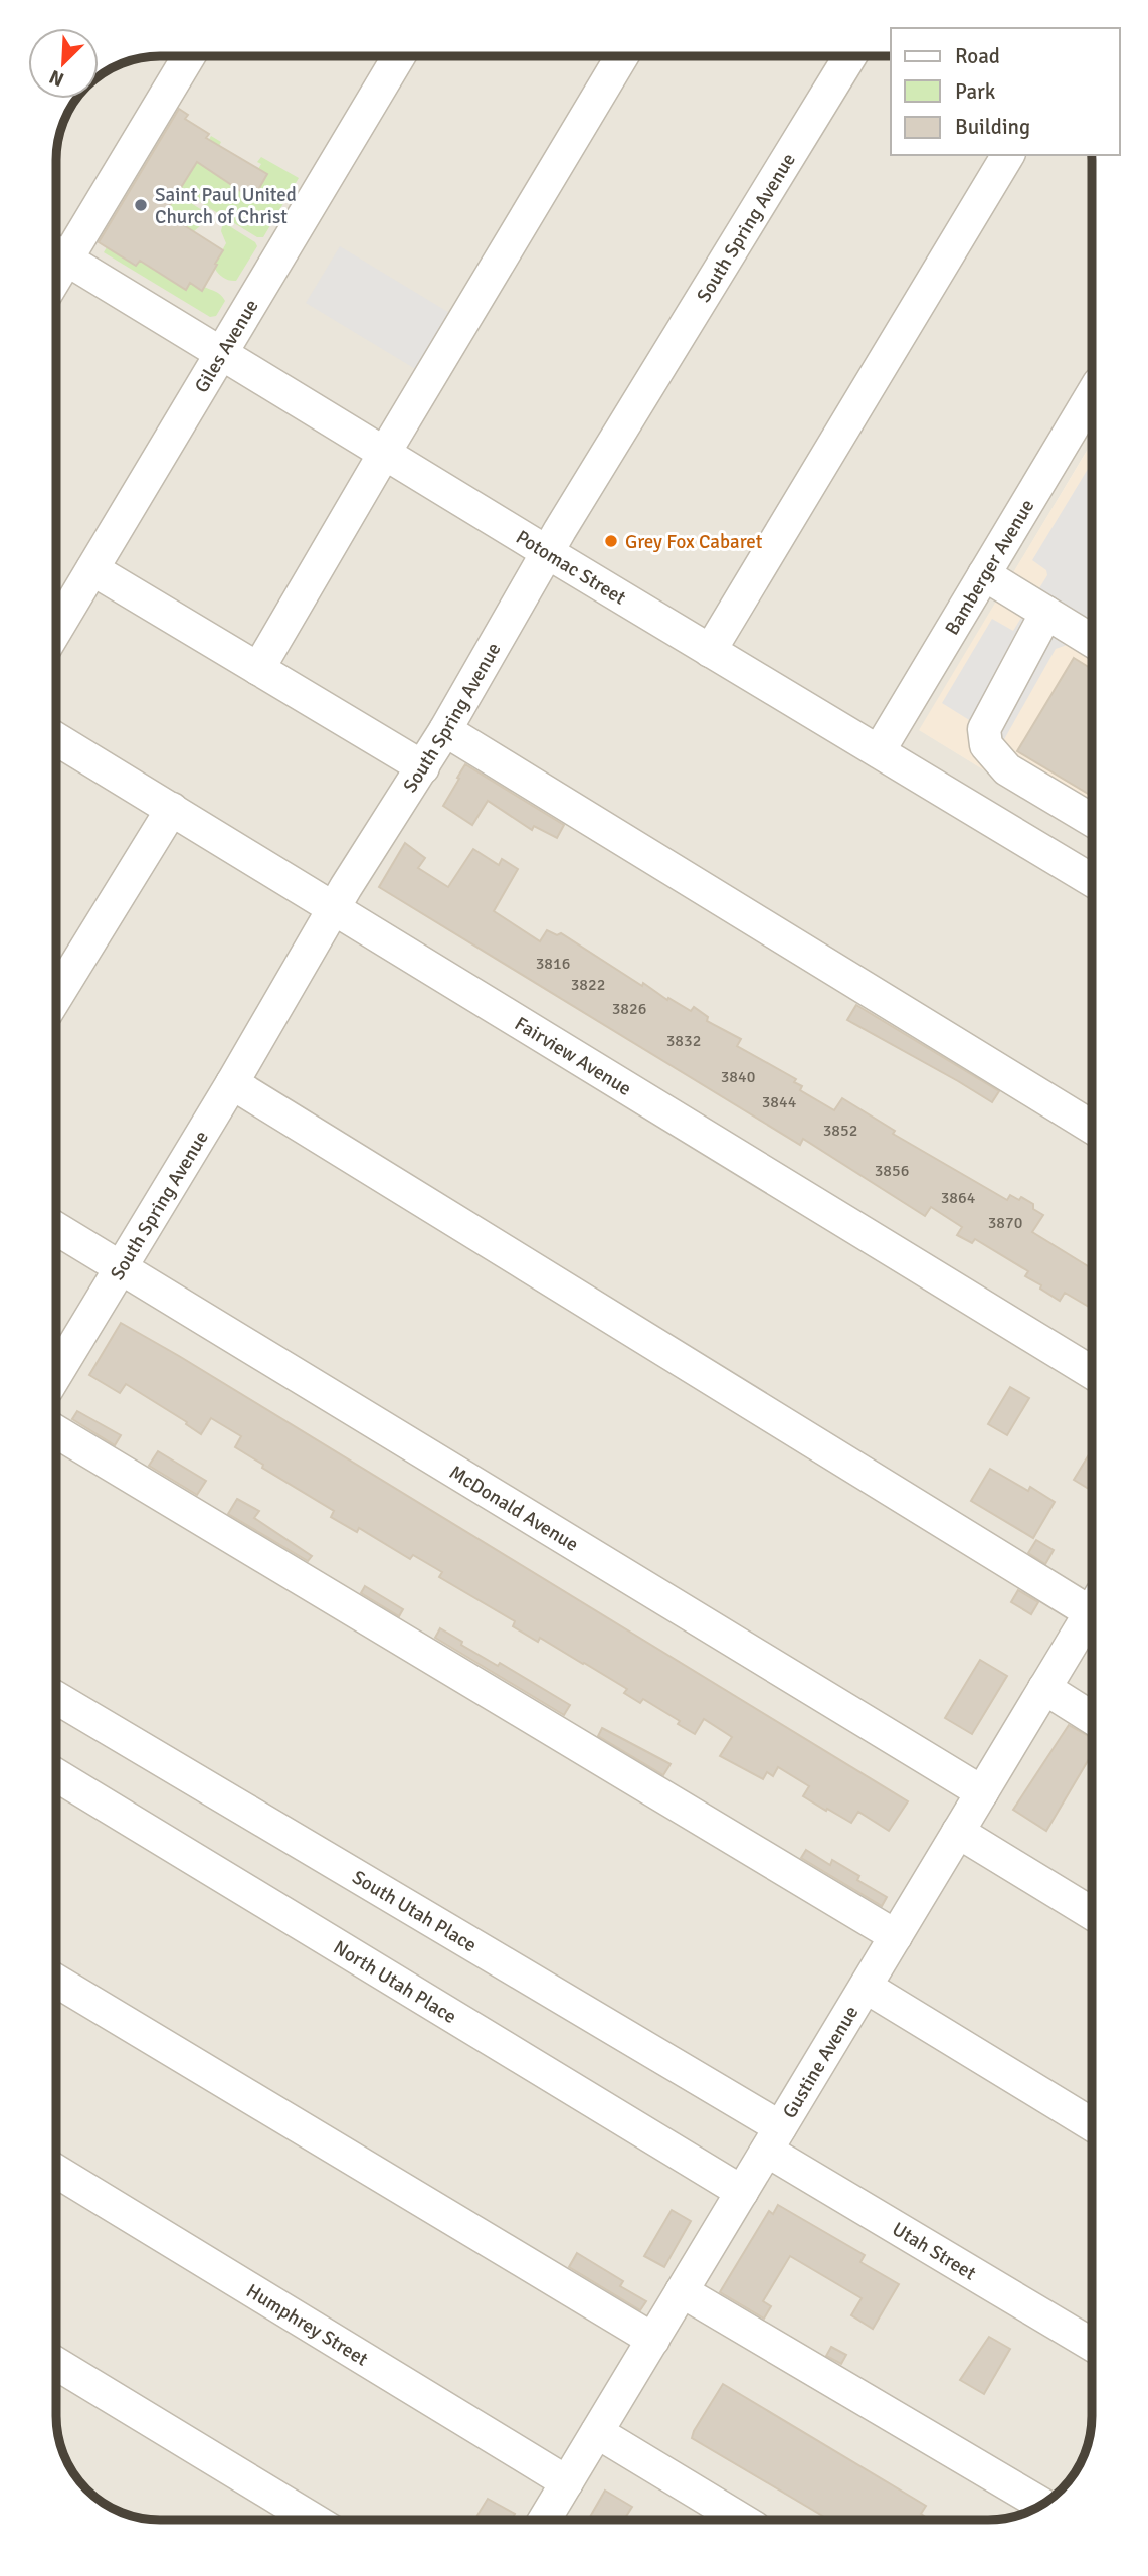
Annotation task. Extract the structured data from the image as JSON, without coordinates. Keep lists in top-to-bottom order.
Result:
{
  "streets": {
    "street": [
      "South Spring Avenue",
      "Giles Avenue",
      "Potomac Street",
      "Bamberger Avenue",
      "Fairview Avenue",
      "McDonald Avenue",
      "South Utah Place",
      "North Utah Place",
      "Gustine Avenue",
      "Utah Street",
      "Humphrey Street"
    ]
  },
  "crossings": [
    ["South Spring Avenue", "Potomac Street"],
    ["South Spring Avenue", "Fairview Avenue"],
    ["South Spring Avenue", "McDonald Avenue"],
    ["Giles Avenue", "Potomac Street"],
    ["Potomac Street", "Bamberger Avenue"],
    ["McDonald Avenue", "Gustine Avenue"],
    ["South Utah Place", "Gustine Avenue"],
    ["South Utah Place", "Utah Street"],
    ["North Utah Place", "Gustine Avenue"],
    ["Gustine Avenue", "Utah Street"],
    ["Gustine Avenue", "Humphrey Street"]
  ],
  "places": ["Saint Paul United Church of Christ", "Grey Fox Cabaret"],
  "house_numbers": [
    "3816",
    "3822",
    "3826",
    "3832",
    "3840",
    "3844",
    "3852",
    "3856",
    "3864",
    "3870"
  ],
  "legend": ["Road", "Park", "Building"],
  "north": "bottom left"
}
